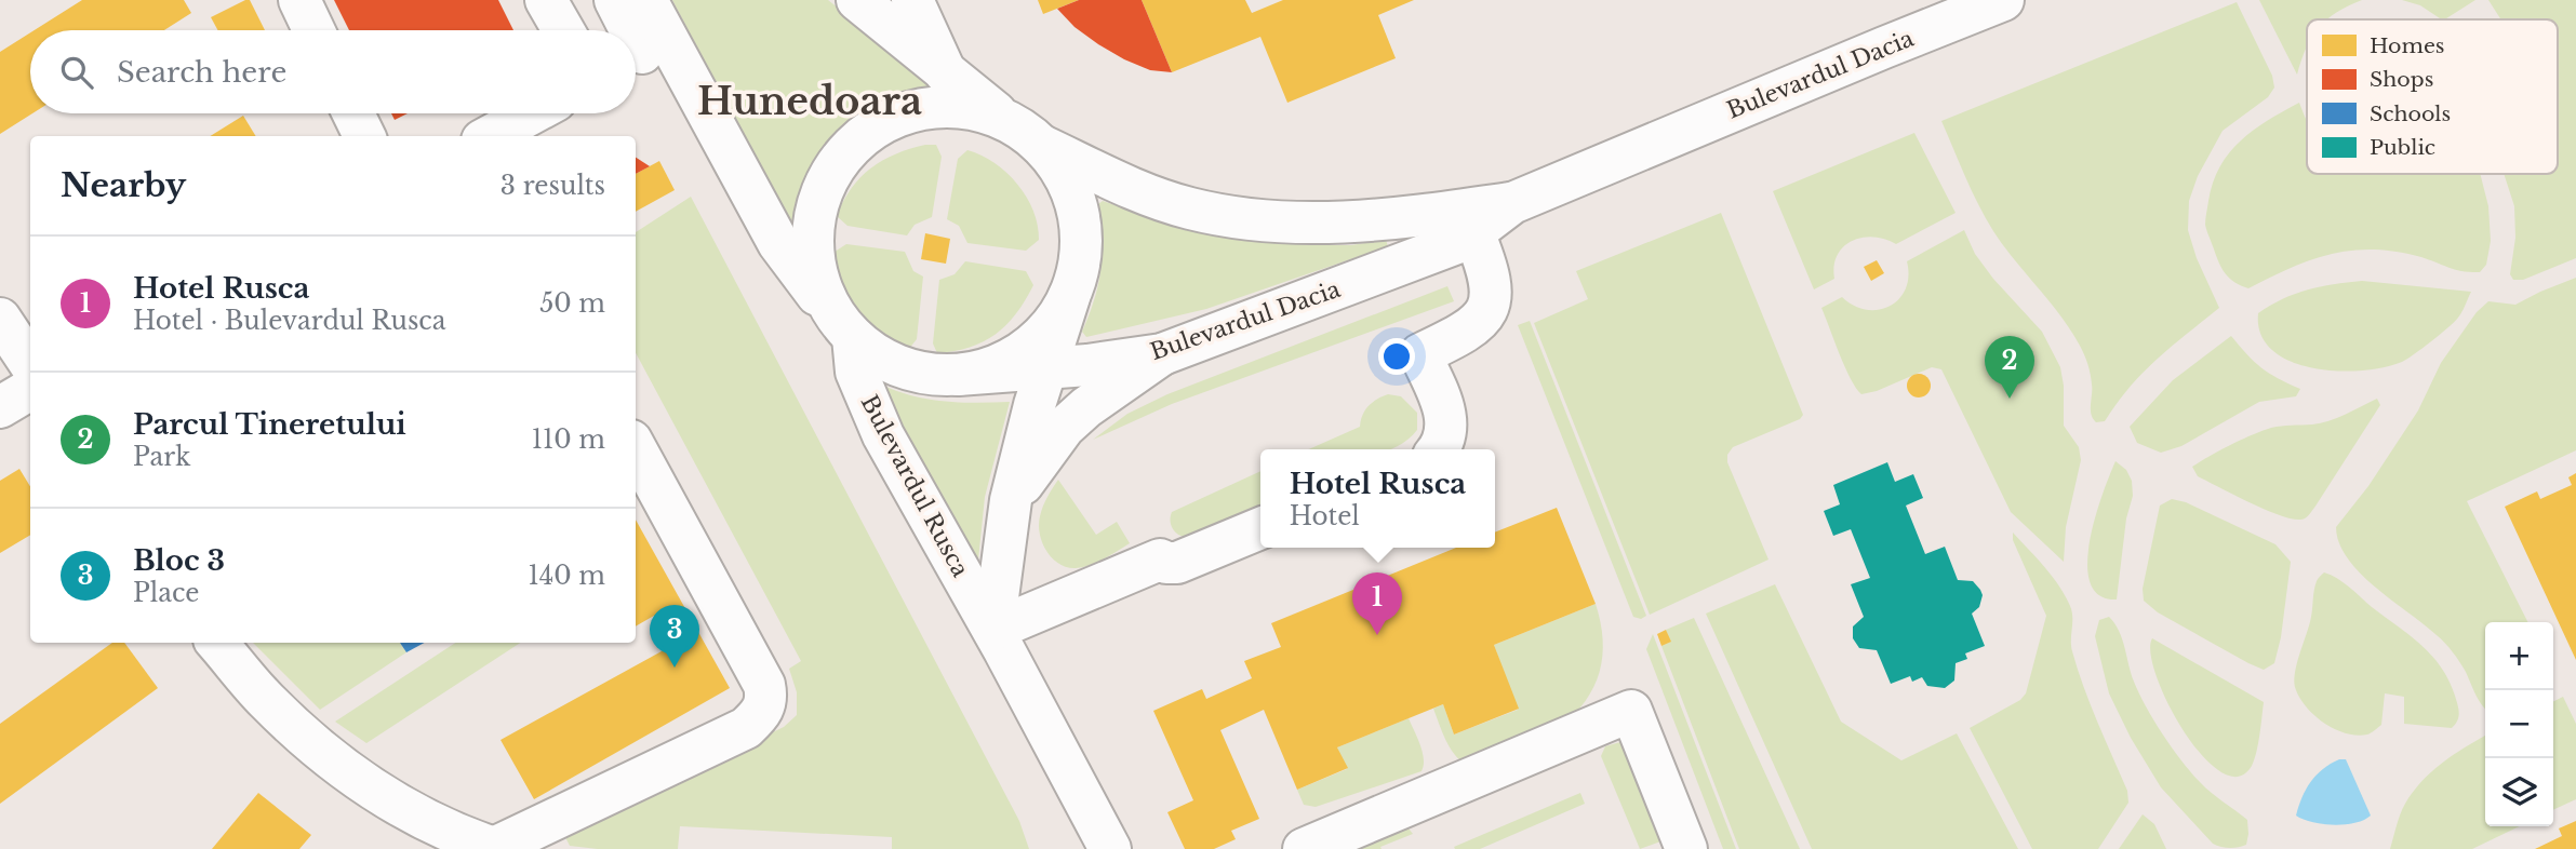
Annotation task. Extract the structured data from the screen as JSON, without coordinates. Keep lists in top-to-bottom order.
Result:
{
  "streets": {
    "main road": ["Bulevardul Dacia", "Bulevardul Rusca"]
  },
  "crossings": [
    ["Bulevardul Dacia", "Bulevardul Rusca"]
  ],
  "districts": ["Hunedoara"],
  "legend": [
    "Homes",
    "Shops",
    "Schools",
    "Public"
  ],
  "page": {
    "search": "Search here",
    "heading": ["Nearby", "3 results"],
    "list": [
      {
        "mark": "1",
        "name": "Hotel Rusca",
        "note": "Hotel · Bulevardul Rusca",
        "value": "50 m"
      },
      {
        "mark": "2",
        "name": "Parcul Tineretului",
        "note": "Park",
        "value": "110 m"
      },
      {
        "mark": "3",
        "name": "Bloc 3",
        "note": "Place",
        "value": "140 m"
      }
    ],
    "pins": ["2", "1", "3"],
    "popup": ["Hotel Rusca", "Hotel"],
    "map_buttons": ["+", "−"]
  }
}
